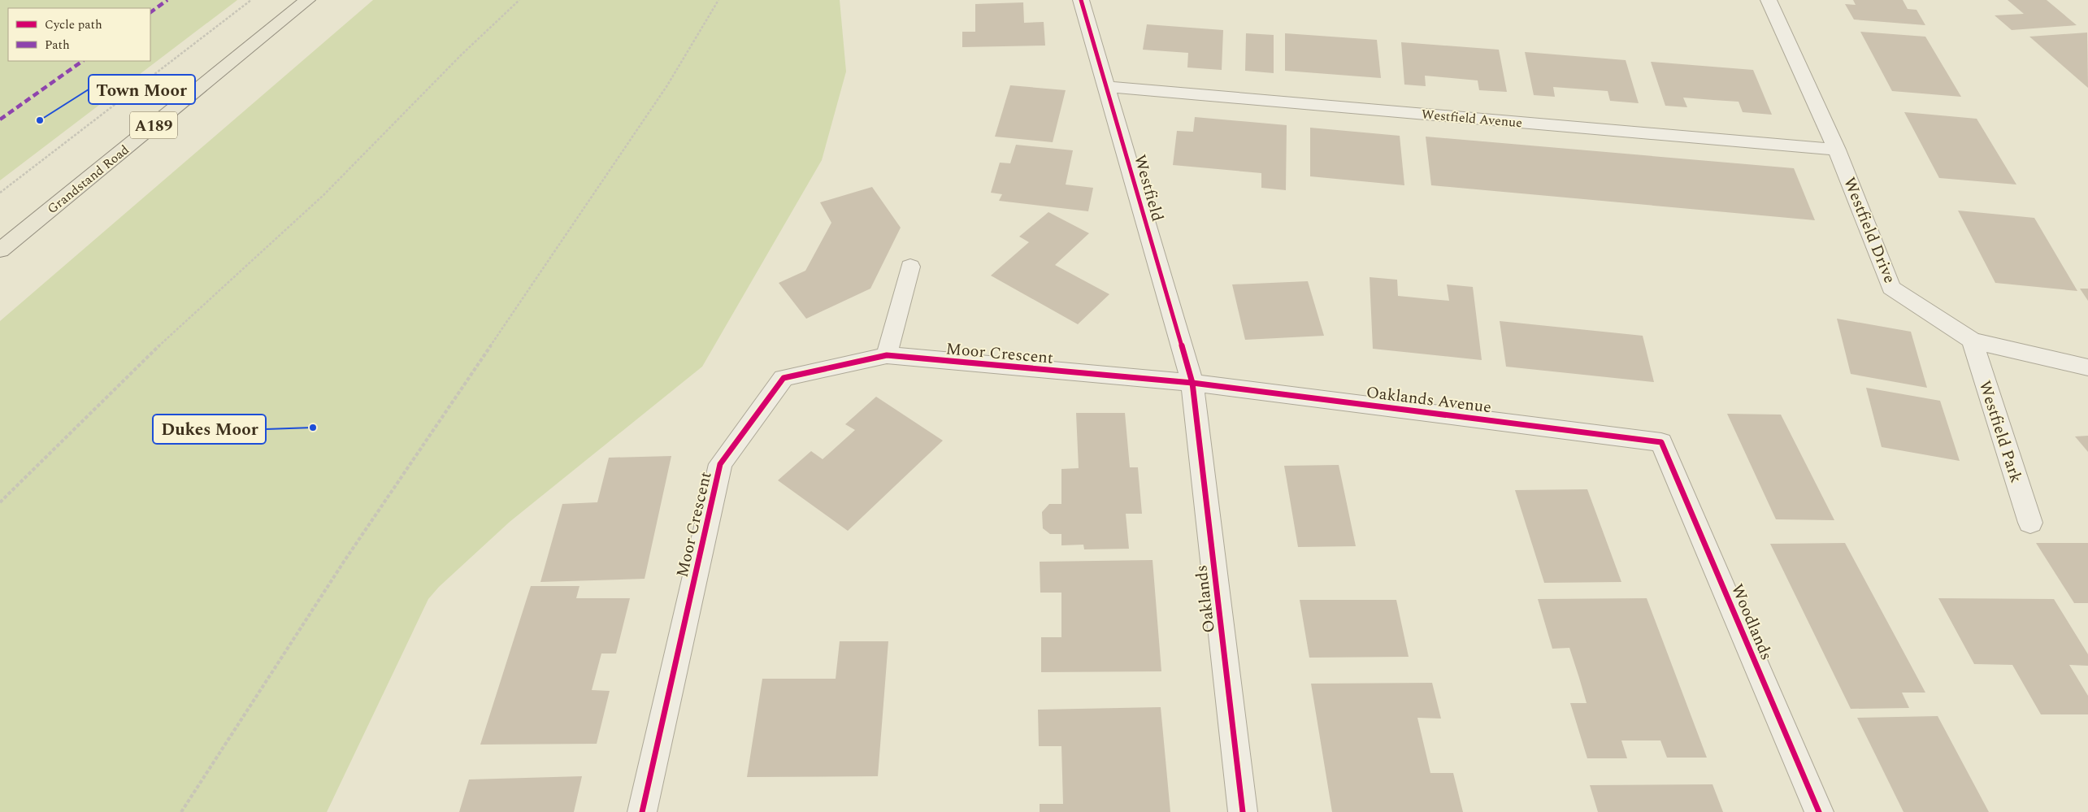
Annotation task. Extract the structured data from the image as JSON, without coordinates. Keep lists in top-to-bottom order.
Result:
{
  "streets": {
    "main road": ["A189", "Grandstand Road"],
    "street": [
      "Westfield Avenue",
      "Westfield",
      "Westfield Drive",
      "Moor Crescent",
      "Oaklands Avenue",
      "Westfield Park",
      "Oaklands",
      "Woodlands"
    ]
  },
  "crossings": [
    ["Westfield Avenue", "Westfield"],
    ["Westfield Avenue", "Westfield Drive"],
    ["Westfield", "Moor Crescent"],
    ["Westfield", "Oaklands Avenue"],
    ["Westfield", "Oaklands"],
    ["Westfield Drive", "Westfield Park"],
    ["Moor Crescent", "Oaklands Avenue"],
    ["Moor Crescent", "Oaklands"],
    ["Oaklands Avenue", "Oaklands"],
    ["Oaklands Avenue", "Woodlands"]
  ],
  "places": ["Town Moor", "Dukes Moor"],
  "legend": ["Cycle path", "Path"]
}
